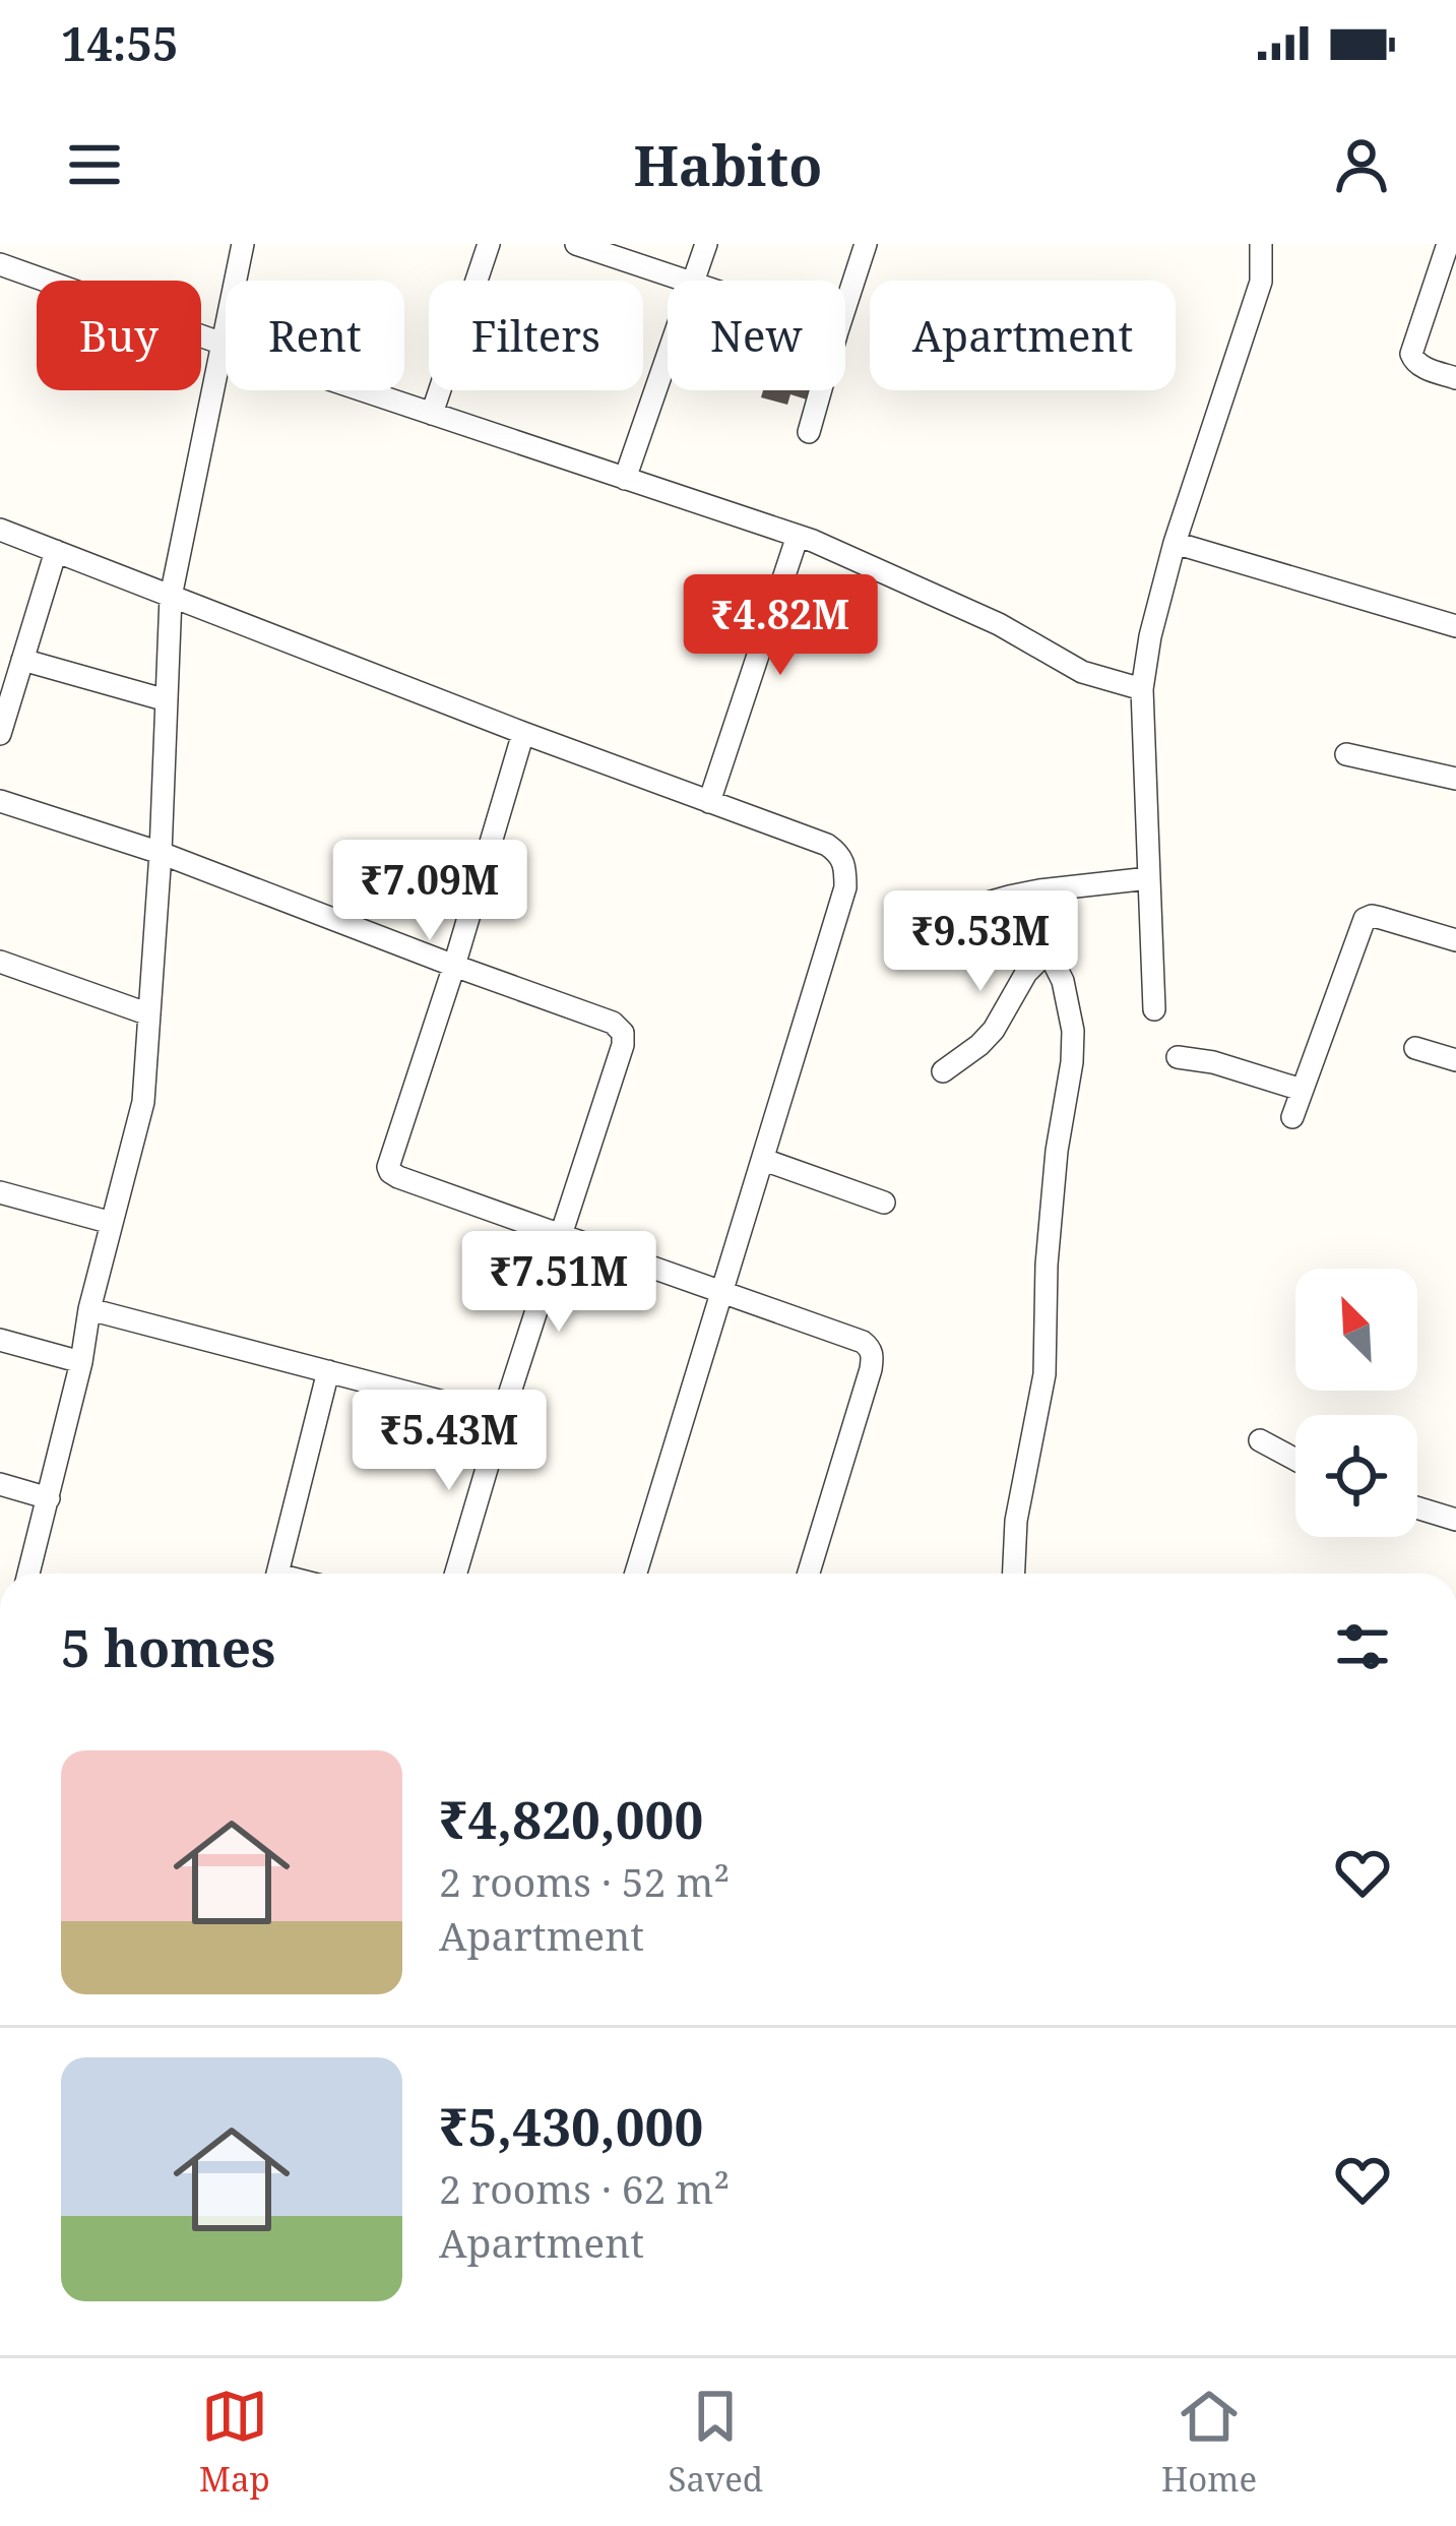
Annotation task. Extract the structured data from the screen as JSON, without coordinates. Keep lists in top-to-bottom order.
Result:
{
  "north": "top left",
  "page": {
    "status": "14:55",
    "header": "Habito",
    "chip": [
      "Buy",
      "Rent",
      "Filters",
      "New",
      "Apartment"
    ],
    "price": [
      "₹4.82M",
      "₹7.09M",
      "₹9.53M",
      "₹7.51M",
      "₹5.43M"
    ],
    "heading": "5 homes",
    "list": [
      {
        "name": "₹4,820,000",
        "note": "2 rooms · 52 m² · Apartment"
      },
      {
        "name": "₹5,430,000",
        "note": "2 rooms · 62 m² · Apartment"
      }
    ],
    "tabs": ["Map", "Saved", "Home"]
  }
}
